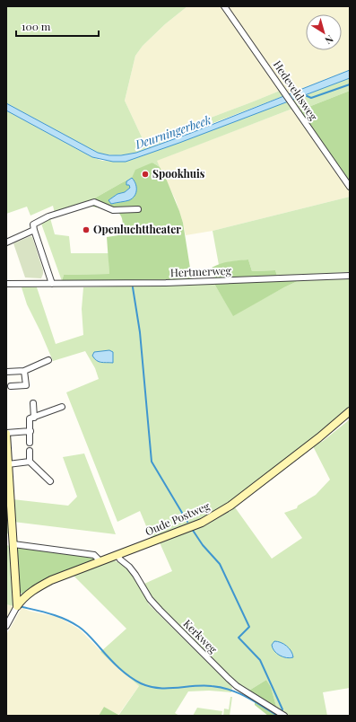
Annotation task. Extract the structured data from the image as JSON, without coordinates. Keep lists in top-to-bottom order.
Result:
{
  "streets": {
    "street": [
      "Hedeveldsweg",
      "Hertmerweg",
      "Oude Postweg",
      "Kerkweg"
    ]
  },
  "crossings": [
    ["Oude Postweg", "Kerkweg"]
  ],
  "water": ["Deurningerbeek"],
  "places": ["Spookhuis", "Openluchttheater"],
  "scale_bar": "100 m",
  "north": "bottom right"
}
